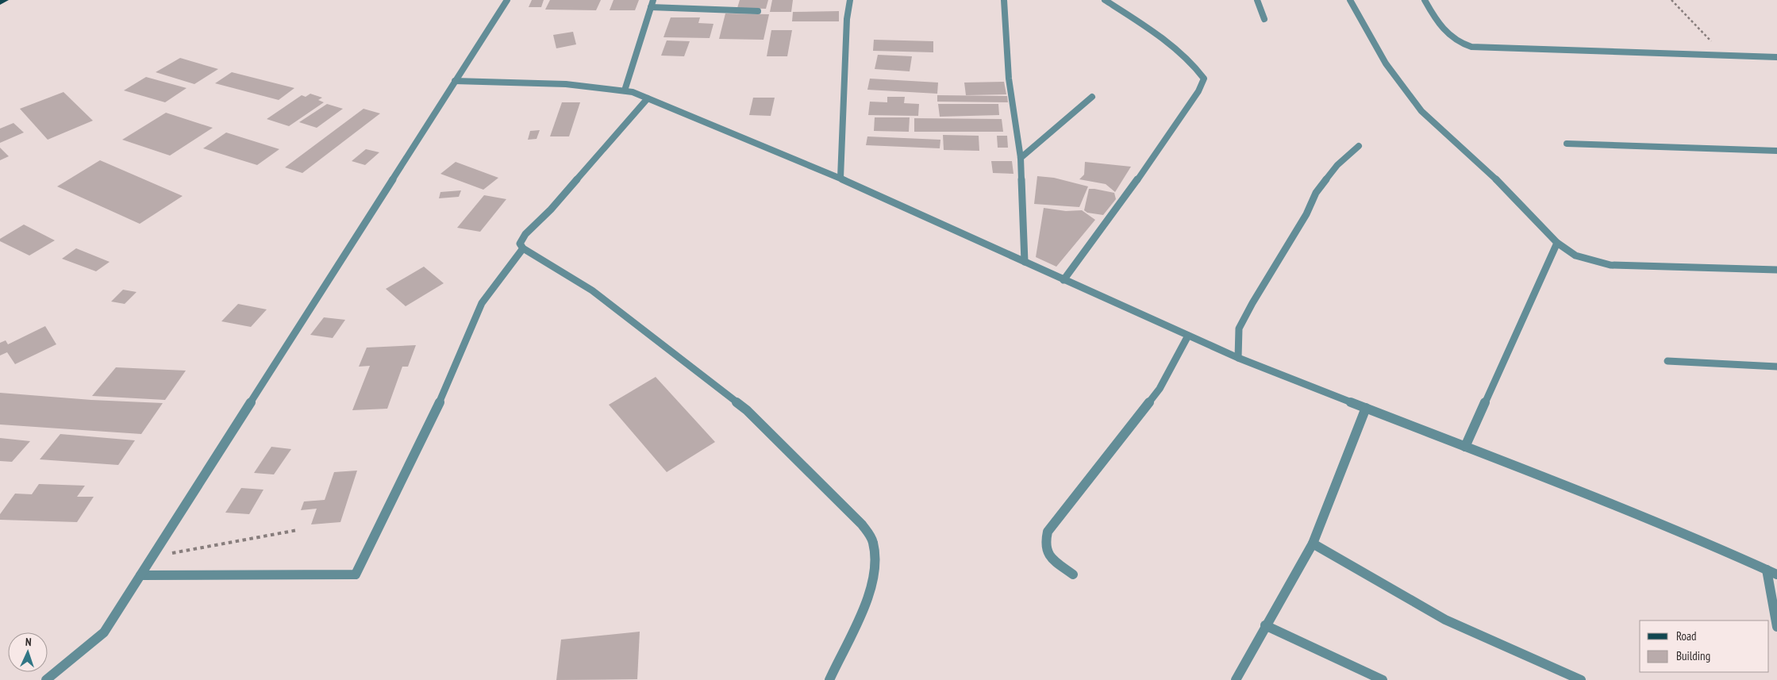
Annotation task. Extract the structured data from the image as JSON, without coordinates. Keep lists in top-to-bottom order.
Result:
{
  "legend": ["Road", "Building"],
  "north": "top"
}
